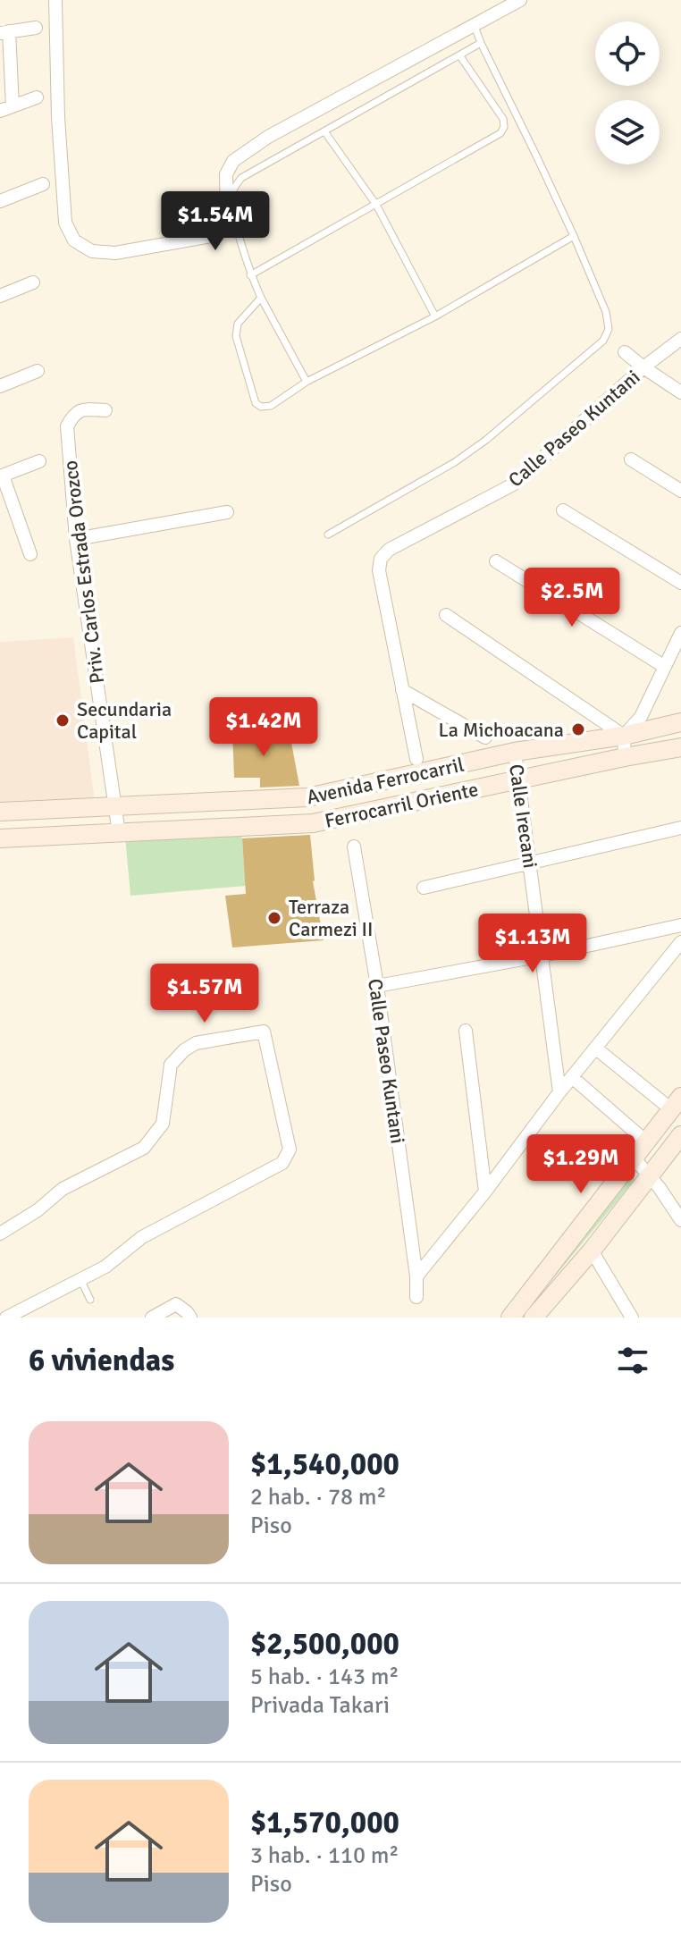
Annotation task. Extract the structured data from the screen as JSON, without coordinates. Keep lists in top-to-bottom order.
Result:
{
  "streets": {
    "main road": ["Avenida Ferrocarril", "Ferrocarril Oriente"],
    "street": ["Calle Paseo Kuntani", "Priv. Carlos Estrada Orozco", "Calle Irecani"]
  },
  "crossings": [
    ["Priv. Carlos Estrada Orozco", "Avenida Ferrocarril"],
    ["Avenida Ferrocarril", "Calle Irecani"],
    ["Ferrocarril Oriente", "Calle Irecani"]
  ],
  "places": ["Secundaria Capital", "La Michoacana", "Terraza Carmezi II"],
  "page": {
    "price": [
      "$1.54M",
      "$2.5M",
      "$1.42M",
      "$1.13M",
      "$1.57M",
      "$1.29M"
    ],
    "heading": "6 viviendas",
    "list": [
      {
        "name": "$1,540,000",
        "note": "2 hab. · 78 m² · Piso"
      },
      {
        "name": "$2,500,000",
        "note": "5 hab. · 143 m² · Privada Takari"
      },
      {
        "name": "$1,570,000",
        "note": "3 hab. · 110 m² · Piso"
      }
    ]
  }
}
